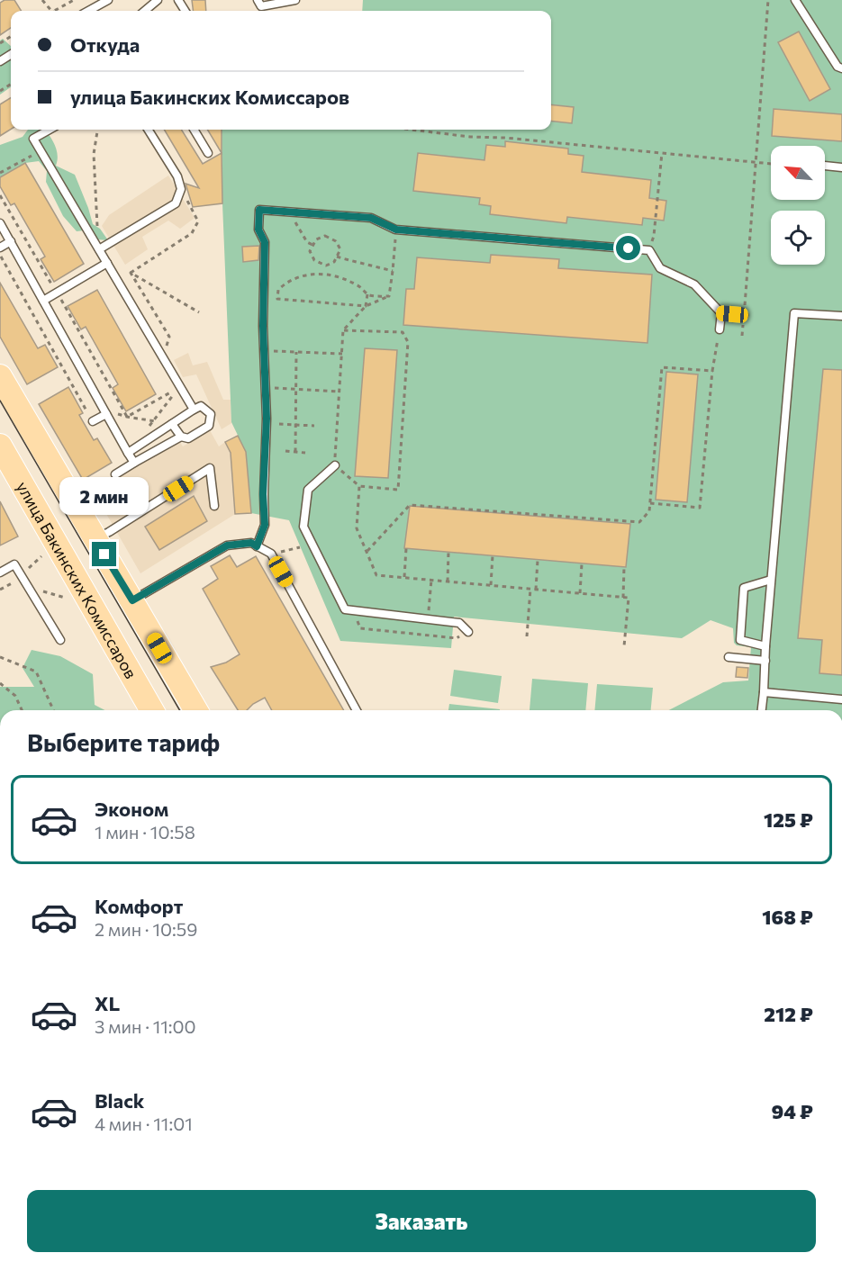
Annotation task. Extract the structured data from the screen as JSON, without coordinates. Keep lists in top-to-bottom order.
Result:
{
  "streets": {
    "main road": ["улица Бакинских Комиссаров"]
  },
  "north": "top left",
  "page": {
    "banner": ["Откуда", "улица Бакинских Комиссаров"],
    "bubble": "2 мин",
    "heading": "Выберите тариф",
    "list": [
      {
        "name": "Эконом",
        "note": "1 мин · 10:58",
        "value": "125 ₽"
      },
      {
        "name": "Комфорт",
        "note": "2 мин · 10:59",
        "value": "168 ₽"
      },
      {
        "name": "XL",
        "note": "3 мин · 11:00",
        "value": "212 ₽"
      },
      {
        "name": "Black",
        "note": "4 мин · 11:01",
        "value": "94 ₽"
      }
    ],
    "buttons": "Заказать"
  }
}
